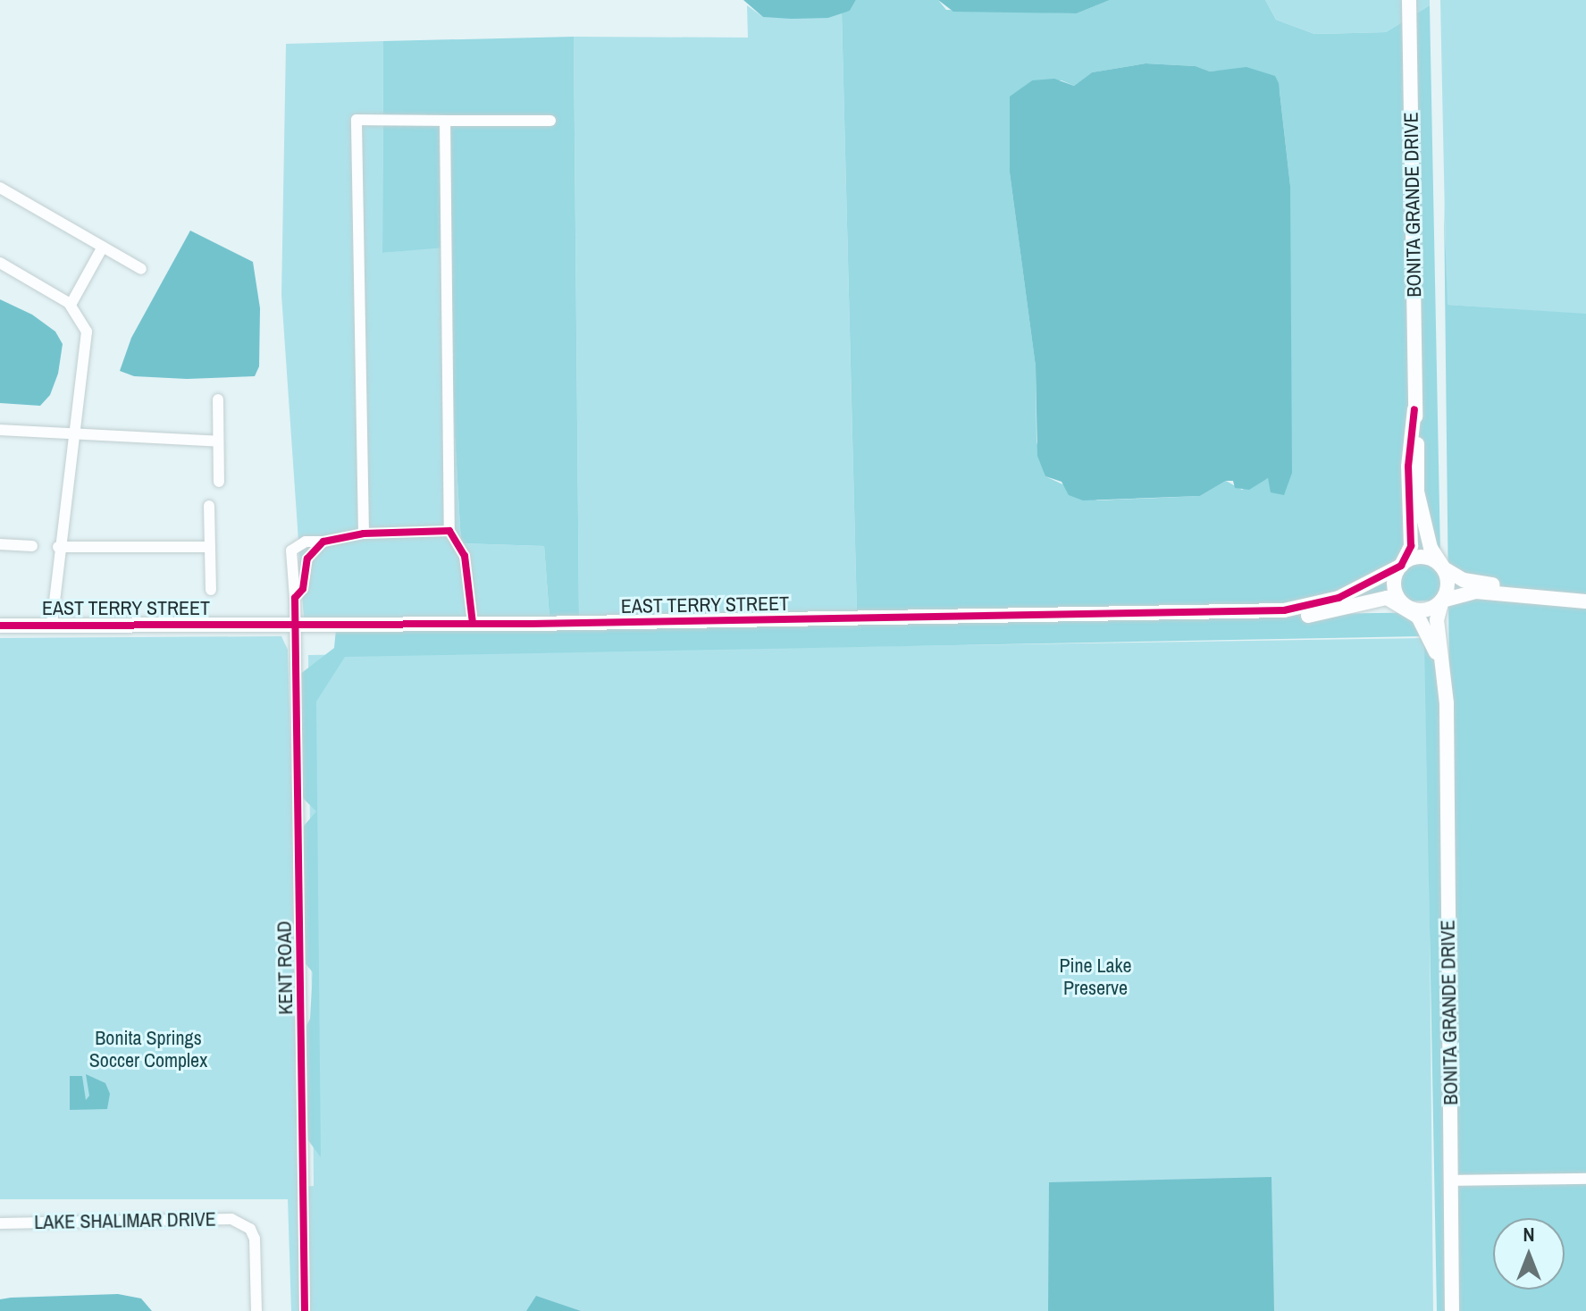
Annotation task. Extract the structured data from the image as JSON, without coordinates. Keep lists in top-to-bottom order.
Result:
{
  "streets": {
    "street": [
      "BONITA GRANDE DRIVE",
      "EAST TERRY STREET",
      "KENT ROAD",
      "LAKE SHALIMAR DRIVE"
    ]
  },
  "crossings": [
    ["BONITA GRANDE DRIVE", "EAST TERRY STREET"],
    ["EAST TERRY STREET", "KENT ROAD"]
  ],
  "parks": ["Pine Lake Preserve", "Bonita Springs Soccer Complex"],
  "north": "top"
}
